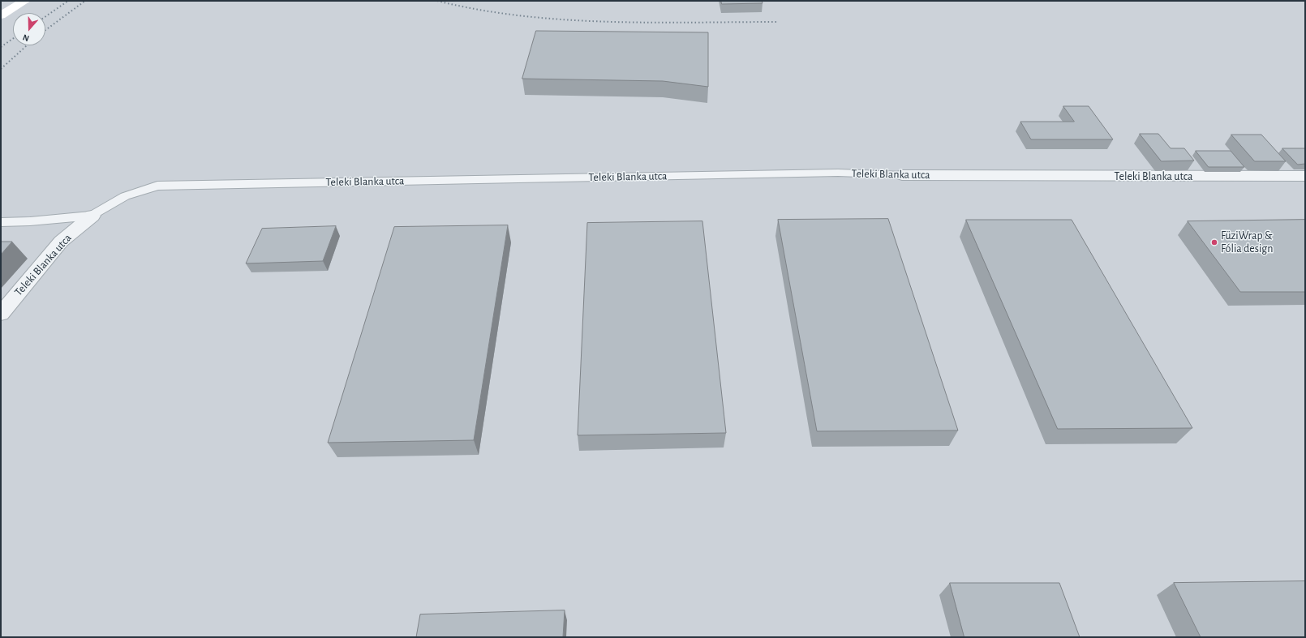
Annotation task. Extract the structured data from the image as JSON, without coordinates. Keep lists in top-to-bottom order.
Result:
{
  "streets": {
    "street": ["Teleki Blanka utca"]
  },
  "places": ["FüziWrap & Fólia design"],
  "north": "bottom"
}
